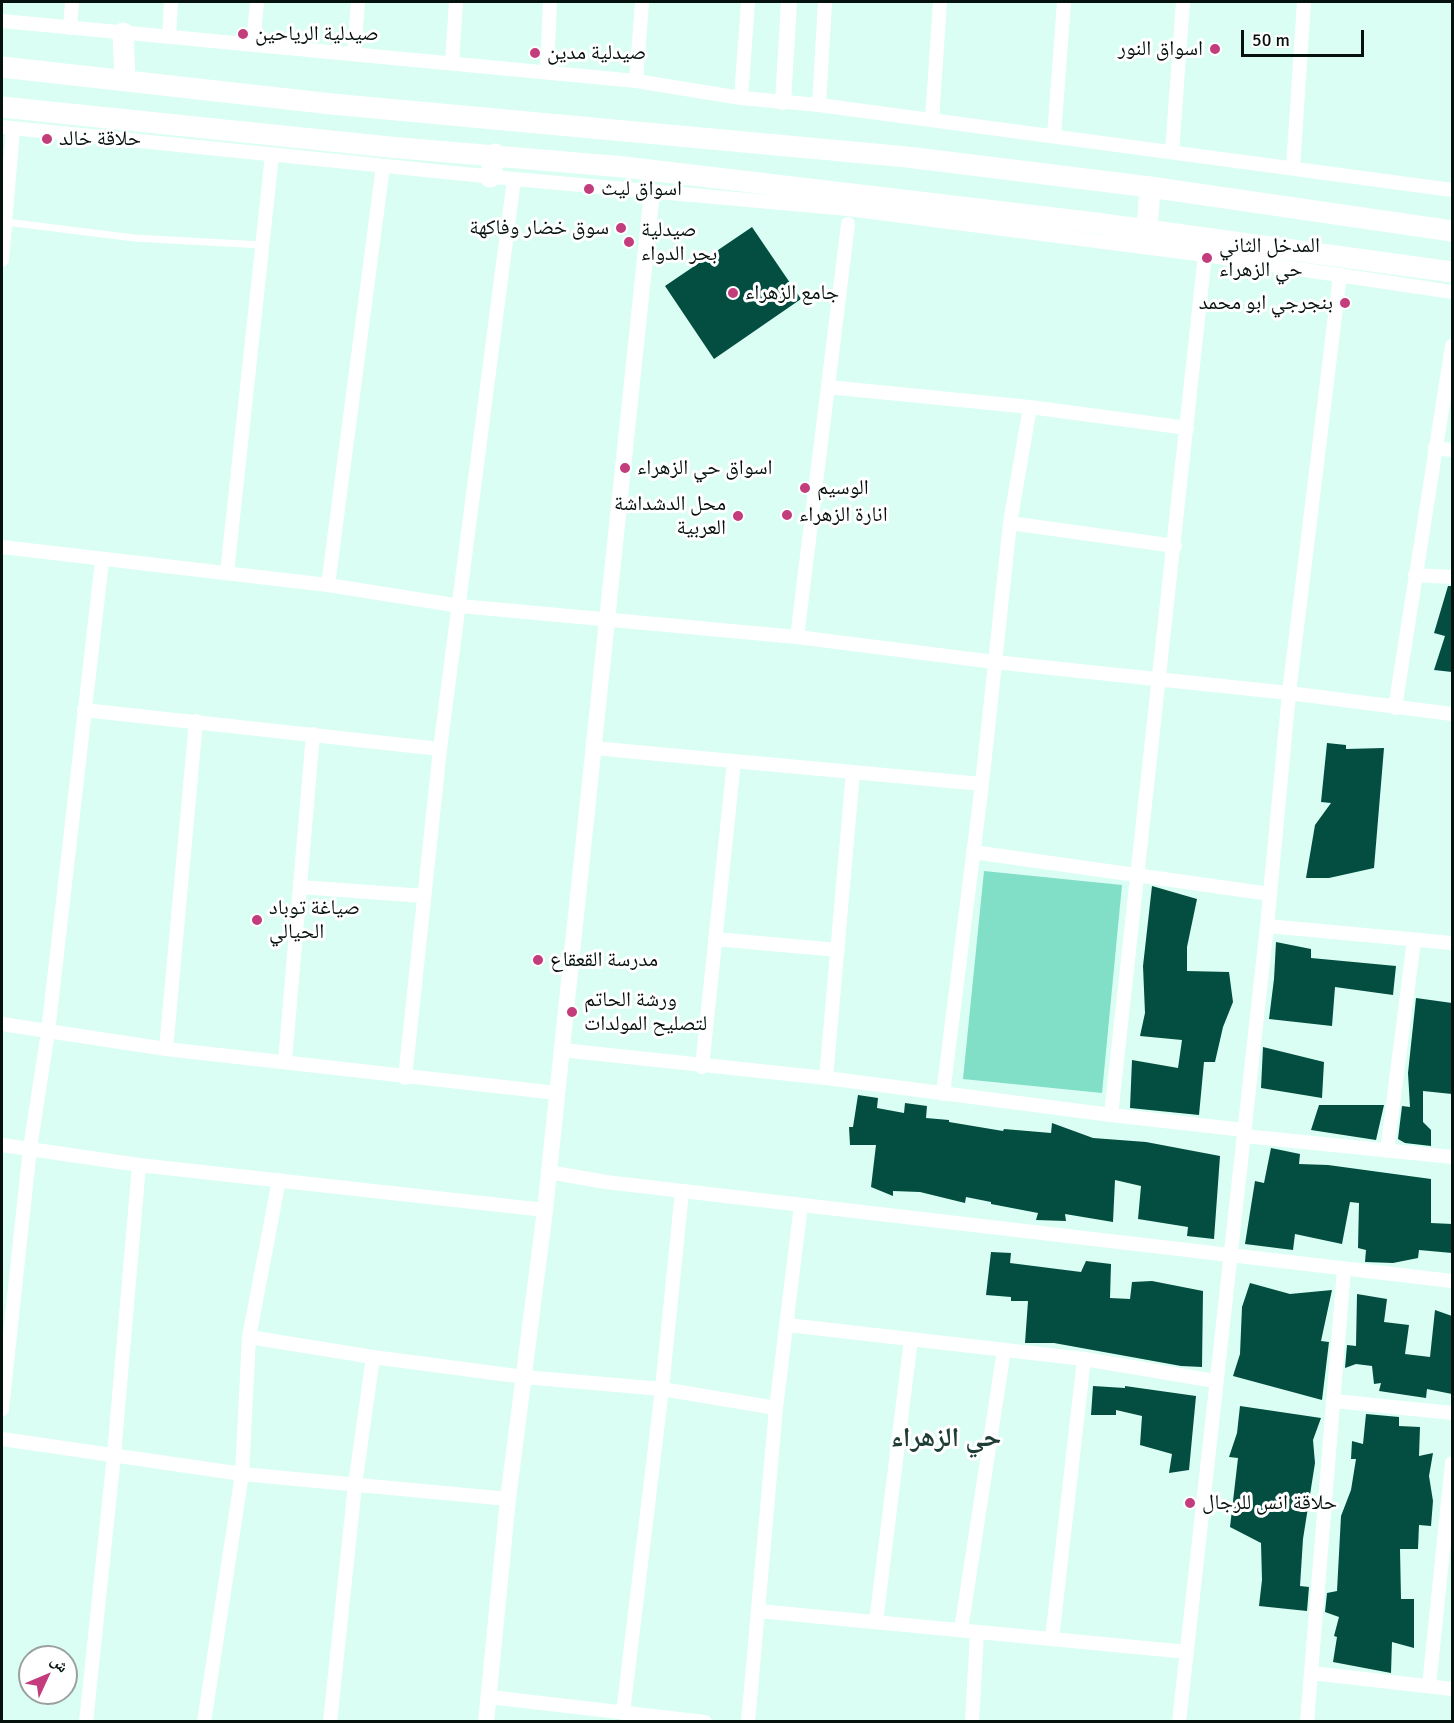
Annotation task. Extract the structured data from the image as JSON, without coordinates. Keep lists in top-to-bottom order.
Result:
{
  "districts": ["حي الزهراء"],
  "places": [
    "صيدلية الرياحين",
    "اسواق النور",
    "صيدلية مدين",
    "حلاقة خالد",
    "اسواق ليث",
    "سوق خضار وفاكهة",
    "صيدلية بحر الدواء",
    "المدخل الثاني حي الزهراء",
    "جامع الزهراء",
    "بنجرجي ابو محمد",
    "اسواق حي الزهراء",
    "الوسيم",
    "انارة الزهراء",
    "محل الدشداشة العربية",
    "صياغة توباد الحيالي",
    "مدرسة القعقاع",
    "ورشة الحاتم لتصليح المولدات",
    "حلاقة انس للرجال"
  ],
  "scale_bar": "50 m",
  "north": "top right"
}
